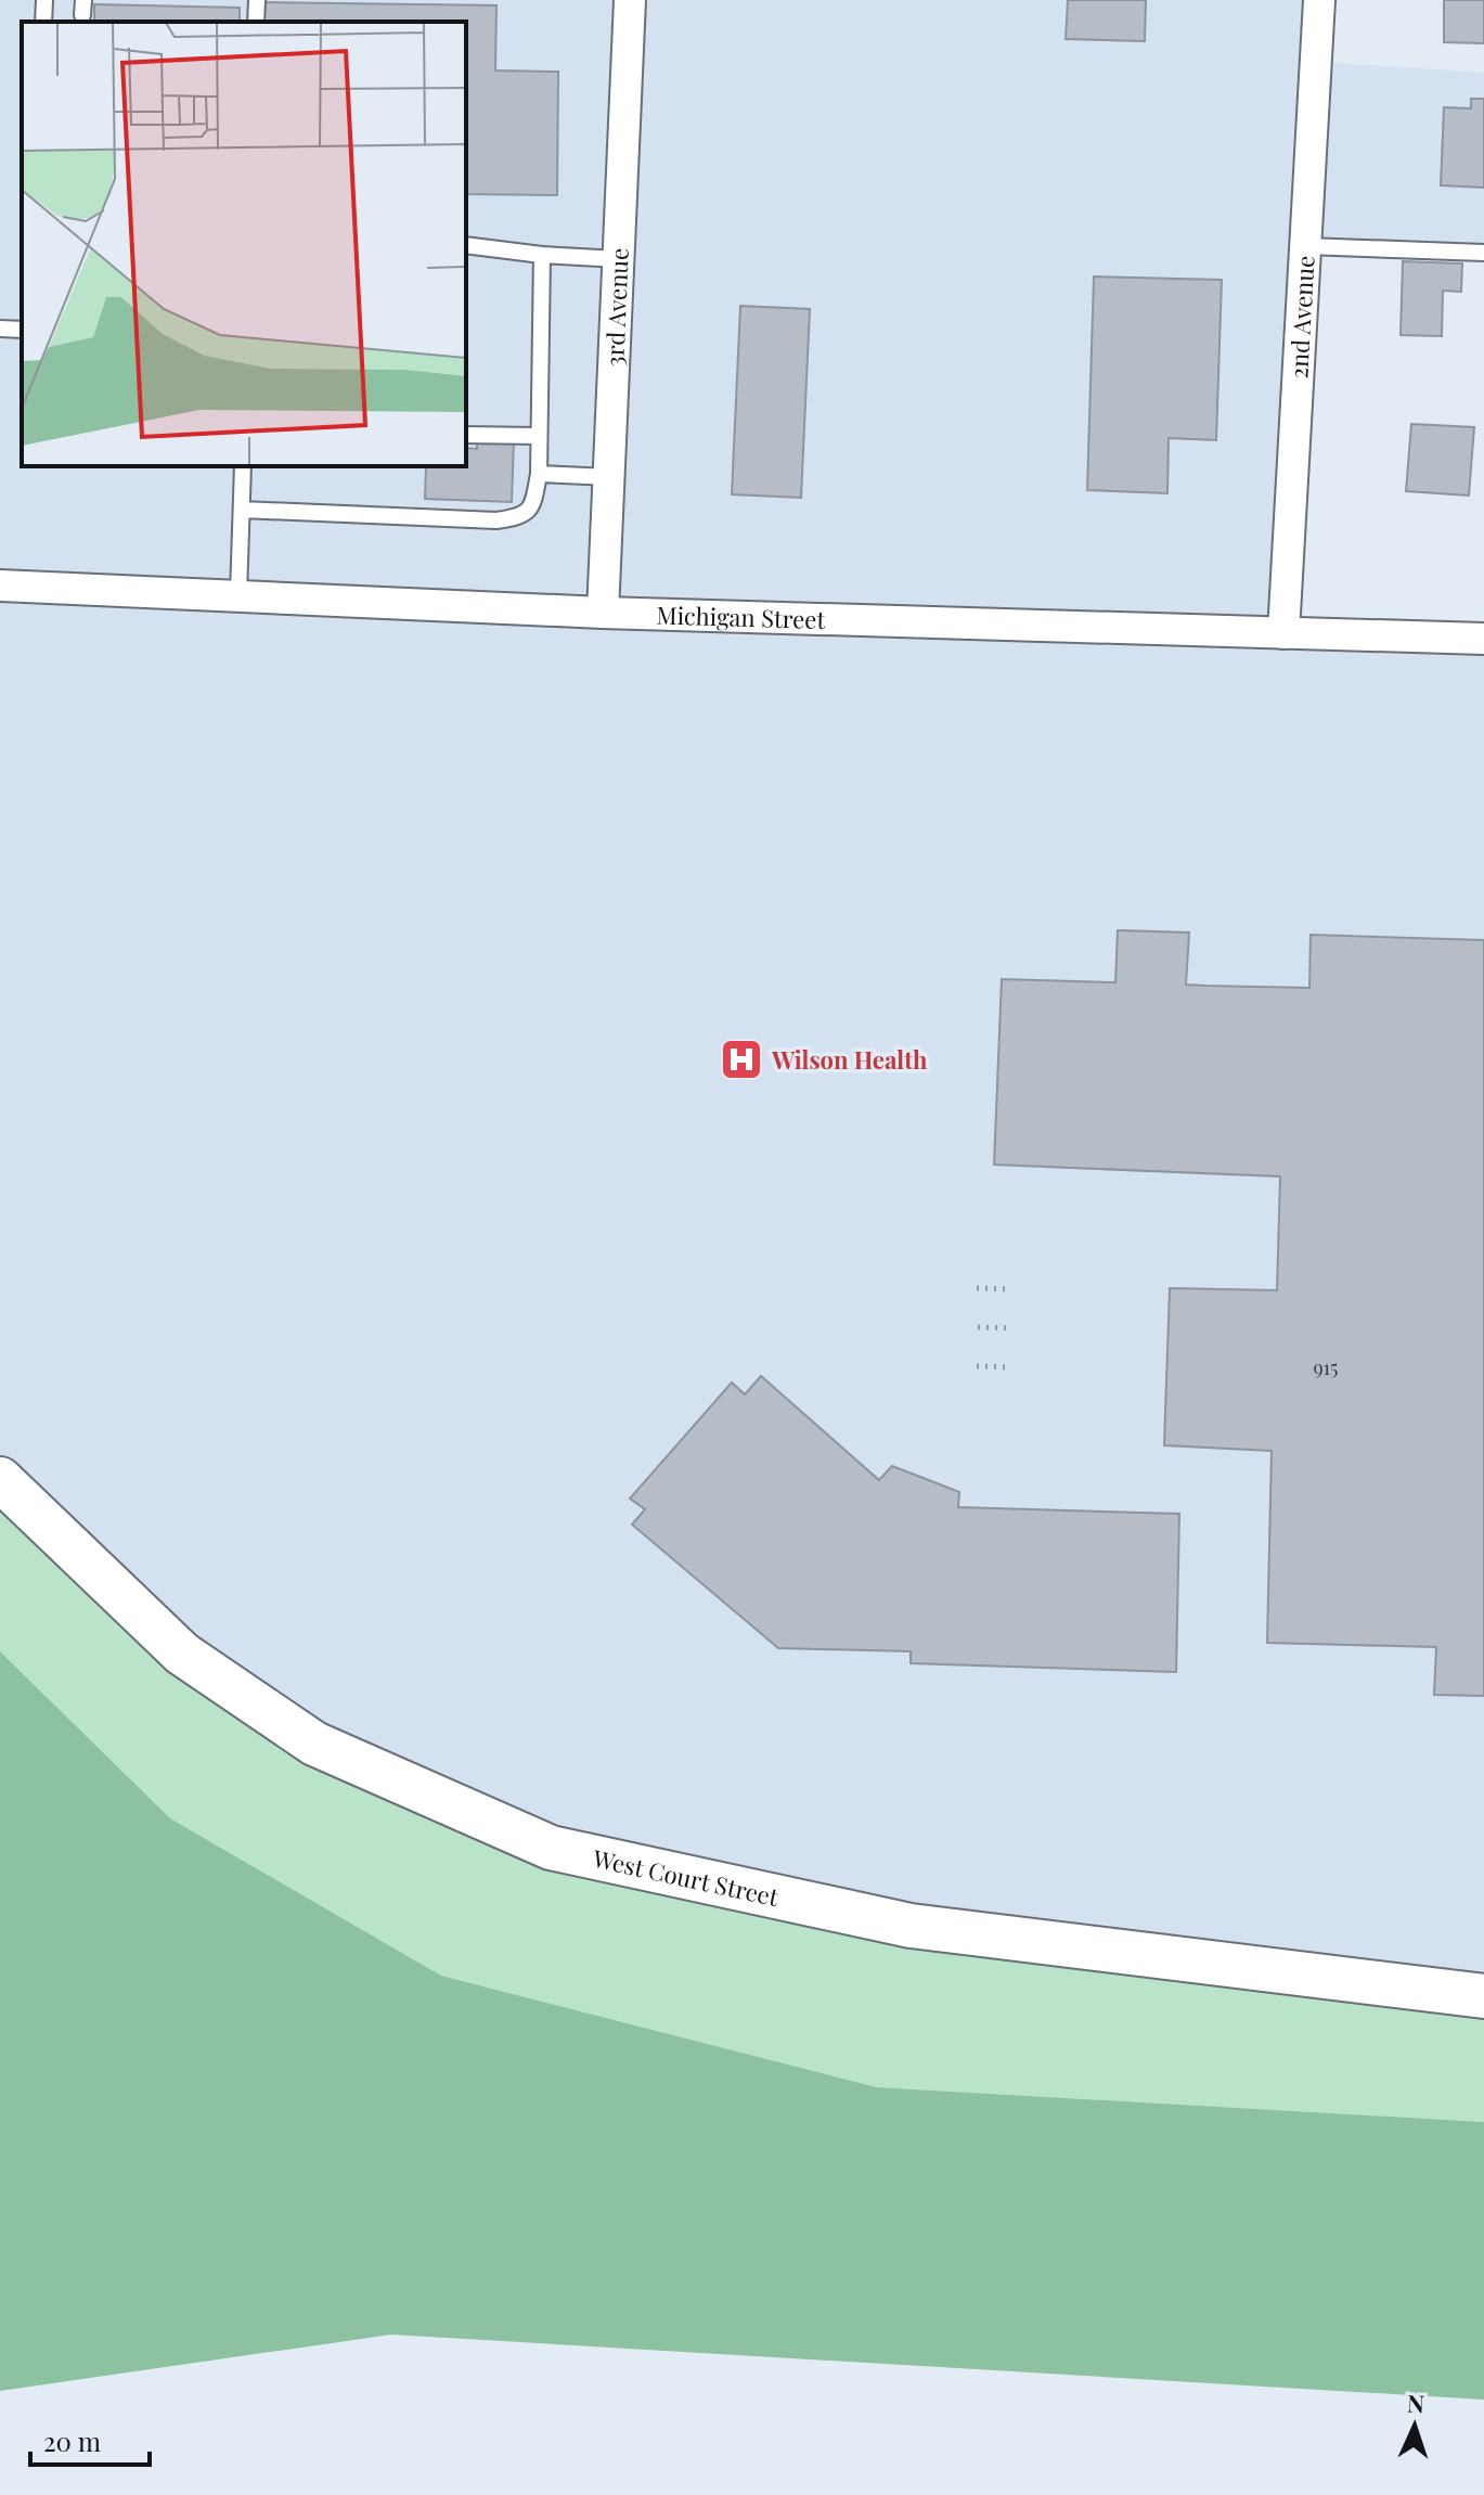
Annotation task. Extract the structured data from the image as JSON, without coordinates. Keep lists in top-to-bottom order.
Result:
{
  "streets": {
    "main road": ["West Court Street"],
    "street": ["3rd Avenue", "2nd Avenue", "Michigan Street"]
  },
  "crossings": [
    ["3rd Avenue", "Michigan Street"],
    ["2nd Avenue", "Michigan Street"]
  ],
  "places": {
    "hospital": ["Wilson Health"]
  },
  "house_numbers": ["915"],
  "scale_bar": "20 m",
  "north": "top"
}
